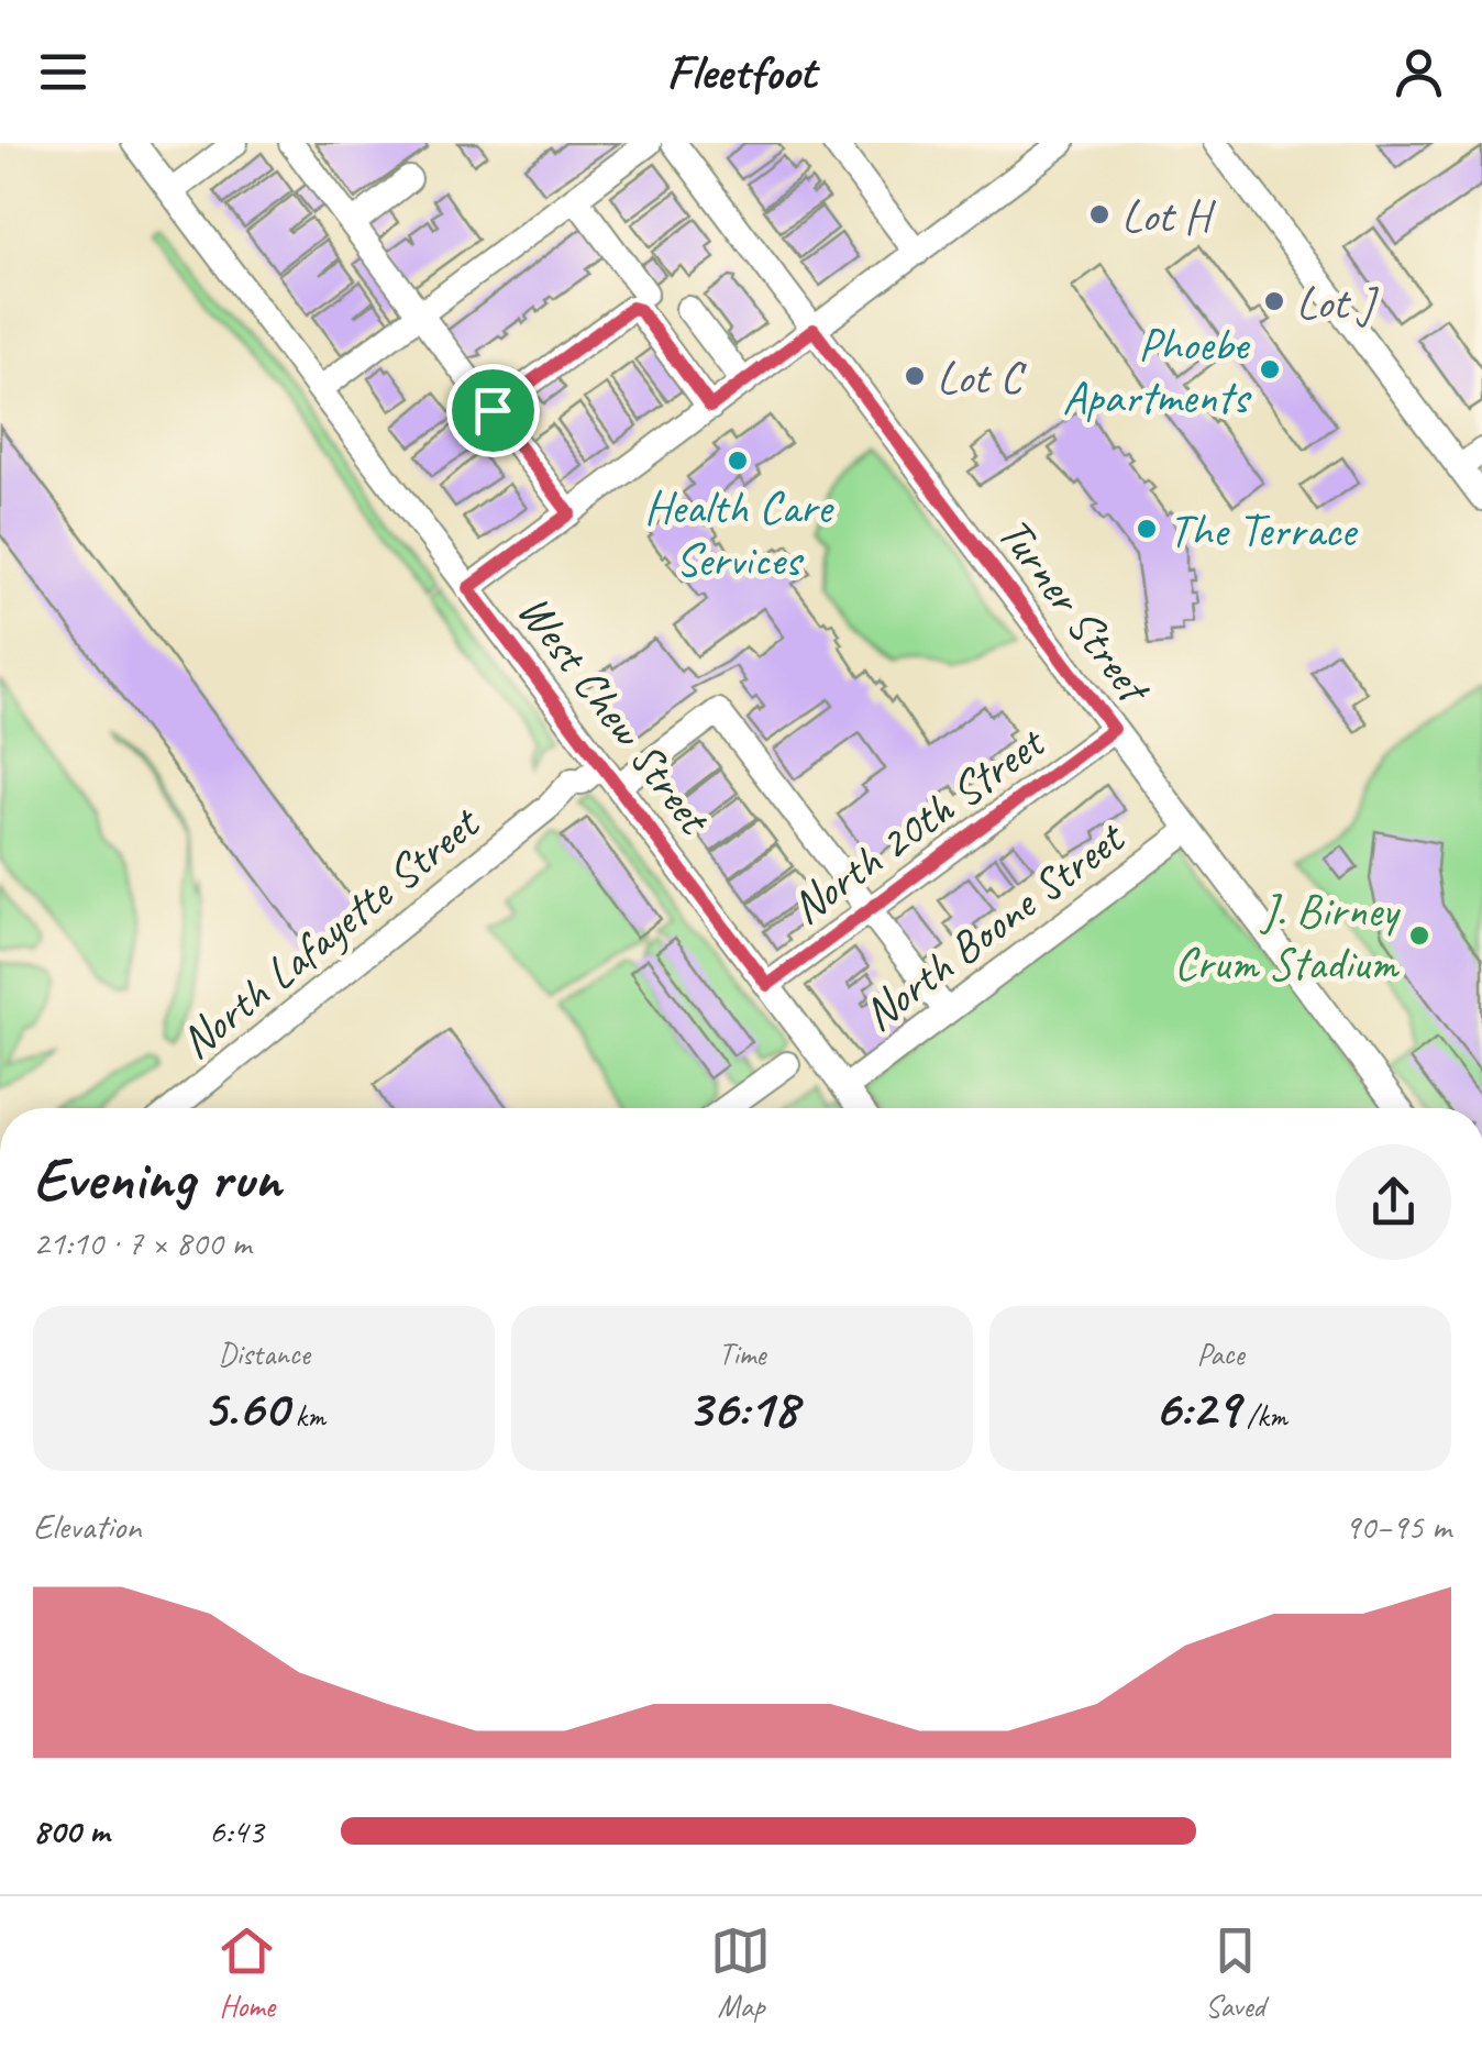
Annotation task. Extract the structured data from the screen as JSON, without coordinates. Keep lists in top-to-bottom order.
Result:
{
  "streets": {
    "street": [
      "Turner Street",
      "West Chew Street",
      "North 20th Street",
      "North Boone Street",
      "North Lafayette Street"
    ]
  },
  "crossings": [
    ["Turner Street", "North 20th Street"],
    ["Turner Street", "North Boone Street"],
    ["West Chew Street", "North 20th Street"],
    ["West Chew Street", "North Boone Street"],
    ["West Chew Street", "North Lafayette Street"]
  ],
  "places": [
    "Lot H",
    "Lot J",
    "Phoebe Apartments",
    "Lot C",
    "Health Care Services",
    "The Terrace",
    "J. Birney Crum Stadium"
  ],
  "page": {
    "header": "Fleetfoot",
    "heading": ["Evening run", "21:10 · 7 × 800 m"],
    "stats": [
      ["Distance", "5.60 km"],
      ["Time", "36:18"],
      ["Pace", "6:29 /km"]
    ],
    "chart": ["Elevation", "90–95 m"],
    "list": [
      {
        "name": "800 m",
        "note": "6:43"
      }
    ],
    "tabs": ["Home", "Map", "Saved"]
  }
}
